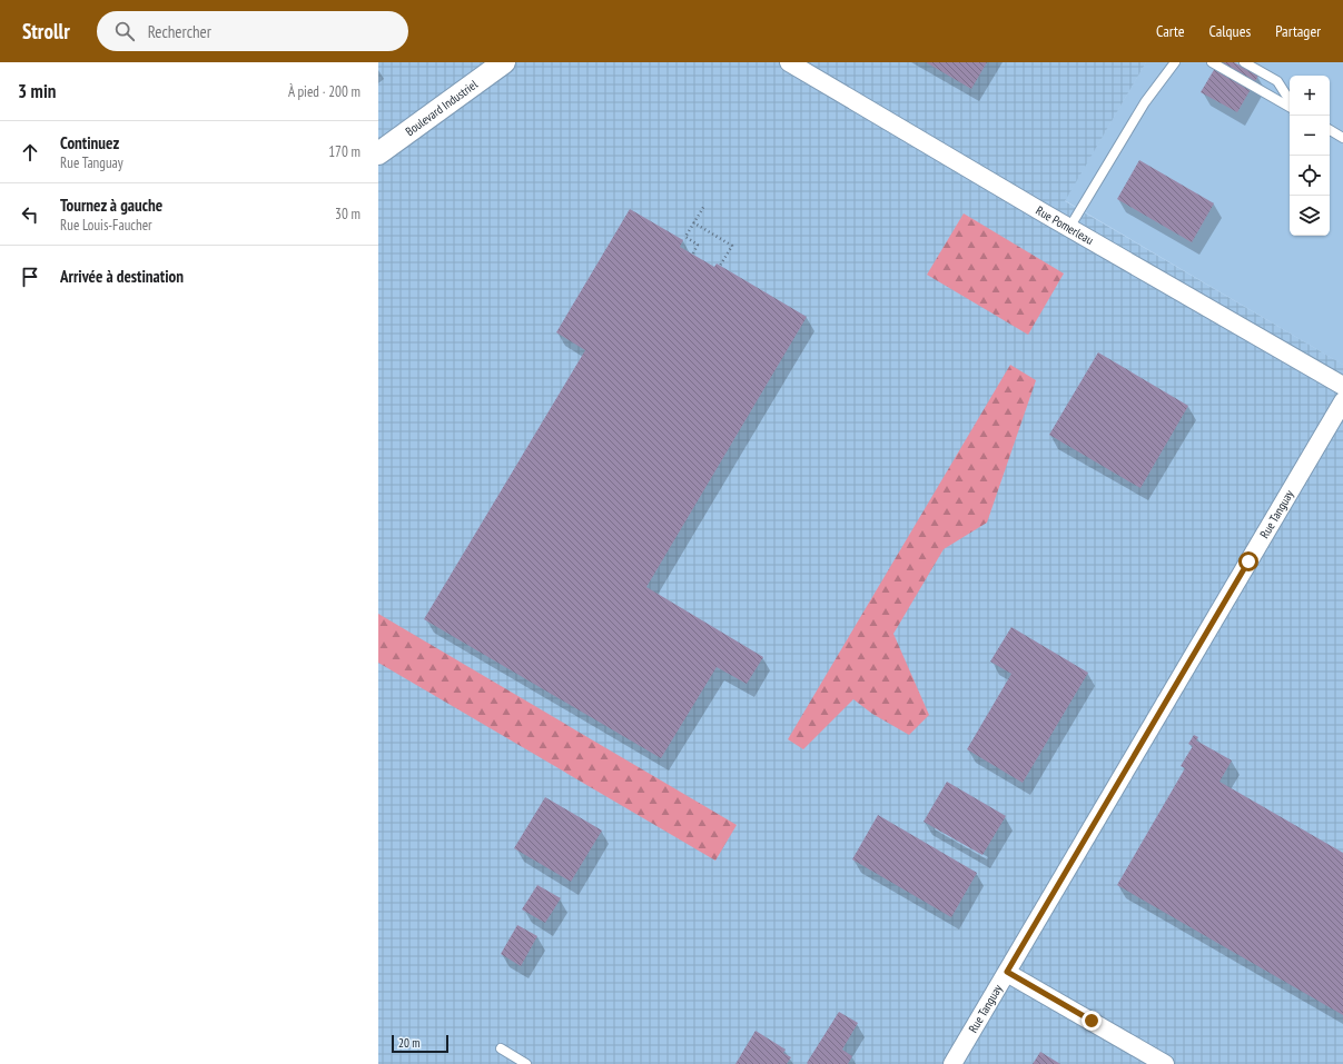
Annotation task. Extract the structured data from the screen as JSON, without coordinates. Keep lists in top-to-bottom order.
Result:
{
  "streets": {
    "street": ["Boulevard Industriel", "Rue Pomerleau", "Rue Tanguay"]
  },
  "scale_bar": "20 m",
  "page": {
    "header": "Strollr",
    "search": "Rechercher",
    "nav": ["Carte", "Calques", "Partager"],
    "heading": ["3 min", "À pied · 200 m"],
    "map_buttons": ["+", "−"],
    "list": [
      ["Continuez", "Rue Tanguay", "170 m"],
      ["Tournez à gauche", "Rue Louis-Faucher", "30 m"],
      "Arrivée à destination"
    ],
    "scale": "20 m"
  }
}
